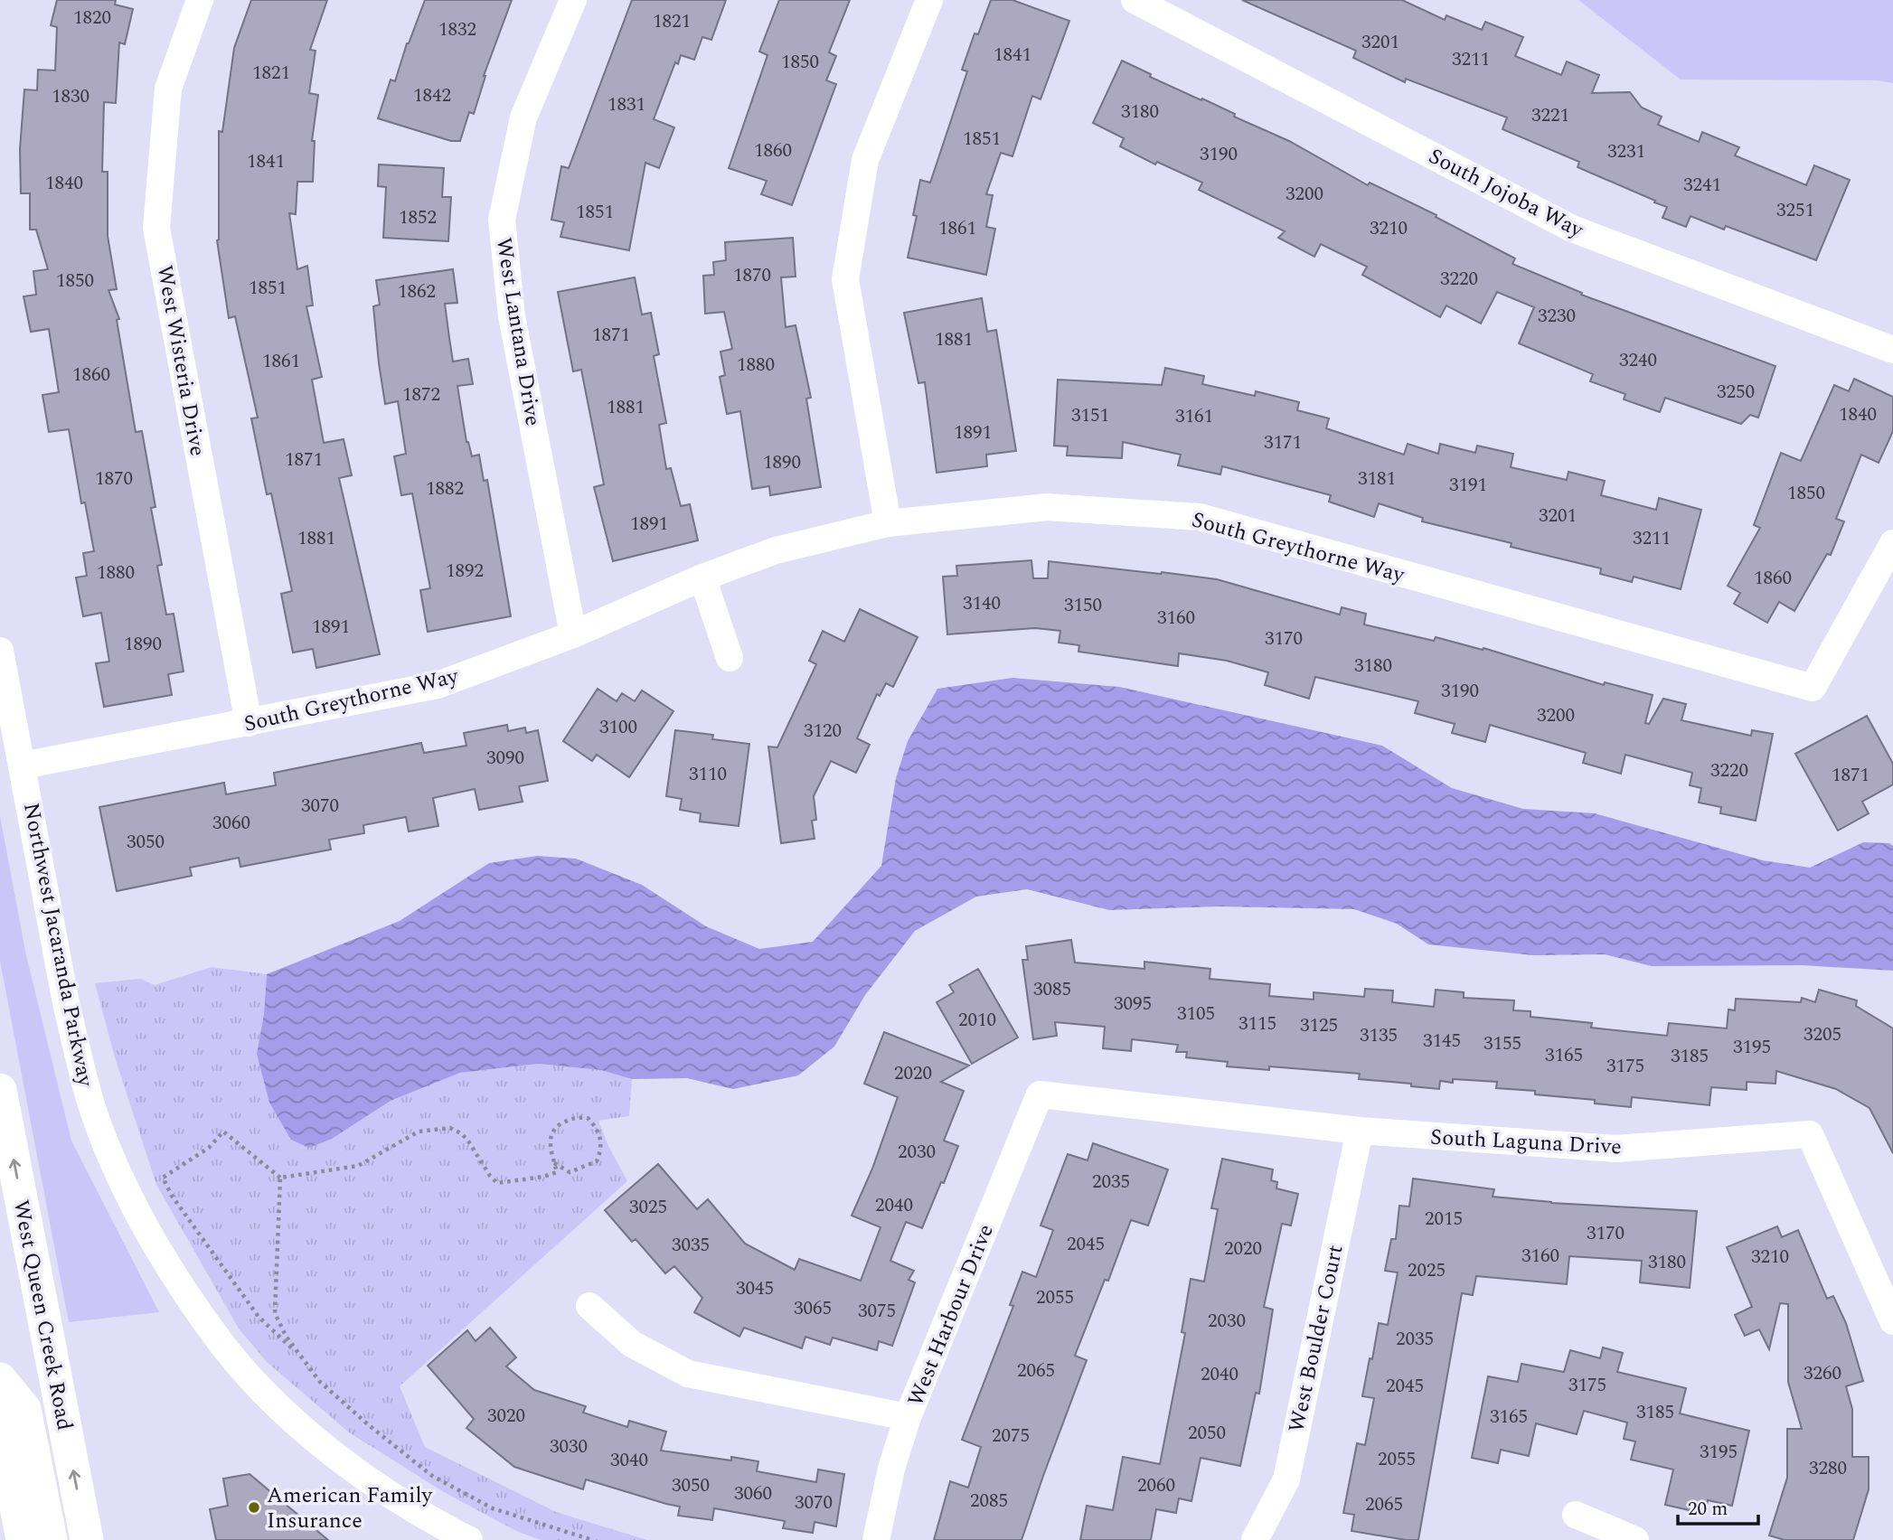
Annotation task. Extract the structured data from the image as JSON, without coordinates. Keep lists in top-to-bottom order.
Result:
{
  "streets": {
    "main road": ["West Queen Creek Road"],
    "street": [
      "South Jojoba Way",
      "West Lantana Drive",
      "West Wisteria Drive",
      "South Greythorne Way",
      "Northwest Jacaranda Parkway",
      "South Laguna Drive",
      "West Harbour Drive",
      "West Boulder Court"
    ]
  },
  "crossings": [
    ["West Lantana Drive", "South Greythorne Way"],
    ["West Wisteria Drive", "South Greythorne Way"],
    ["South Greythorne Way", "Northwest Jacaranda Parkway"],
    ["South Laguna Drive", "West Harbour Drive"],
    ["South Laguna Drive", "West Boulder Court"]
  ],
  "places": ["American Family Insurance"],
  "house_numbers": [
    "1820",
    "1821",
    "1832",
    "3201",
    "1841",
    "3211",
    "1850",
    "1821",
    "1842",
    "1830",
    "1831",
    "3180",
    "3221",
    "1851",
    "1860",
    "3231",
    "3190",
    "1841",
    "1840",
    "3241",
    "3200",
    "3251",
    "1851",
    "1852",
    "1861",
    "3210",
    "1870",
    "3220",
    "1850",
    "1851",
    "1862",
    "3230",
    "1871",
    "1881",
    "3240",
    "1861",
    "1880",
    "1860",
    "3250",
    "1872",
    "1881",
    "1840",
    "3151",
    "3161",
    "1891",
    "3171",
    "1871",
    "1890",
    "1870",
    "3181",
    "3191",
    "1882",
    "1850",
    "3201",
    "1891",
    "1881",
    "3211",
    "1892",
    "1880",
    "1860",
    "3140",
    "3150",
    "3160",
    "1891",
    "3170",
    "1890",
    "3180",
    "3190",
    "3200",
    "3100",
    "3120",
    "3090",
    "3220",
    "3110",
    "1871",
    "3070",
    "3060",
    "3050",
    "3085",
    "3095",
    "3105",
    "2010",
    "3115",
    "3125",
    "3205",
    "3135",
    "3145",
    "3155",
    "3195",
    "3165",
    "3185",
    "3175",
    "2020",
    "2030",
    "2035",
    "2040",
    "3025",
    "2015",
    "3170",
    "2045",
    "3035",
    "2020",
    "3160",
    "3210",
    "3180",
    "2025",
    "3045",
    "2055",
    "3065",
    "3075",
    "2030",
    "2035",
    "2065",
    "3260",
    "2040",
    "3175",
    "2045",
    "3185",
    "3020",
    "3165",
    "2050",
    "2075",
    "3030",
    "3195",
    "2055",
    "3040",
    "3280",
    "3050",
    "2060",
    "3060",
    "2085",
    "3070",
    "2065"
  ],
  "scale_bar": "20 m"
}
